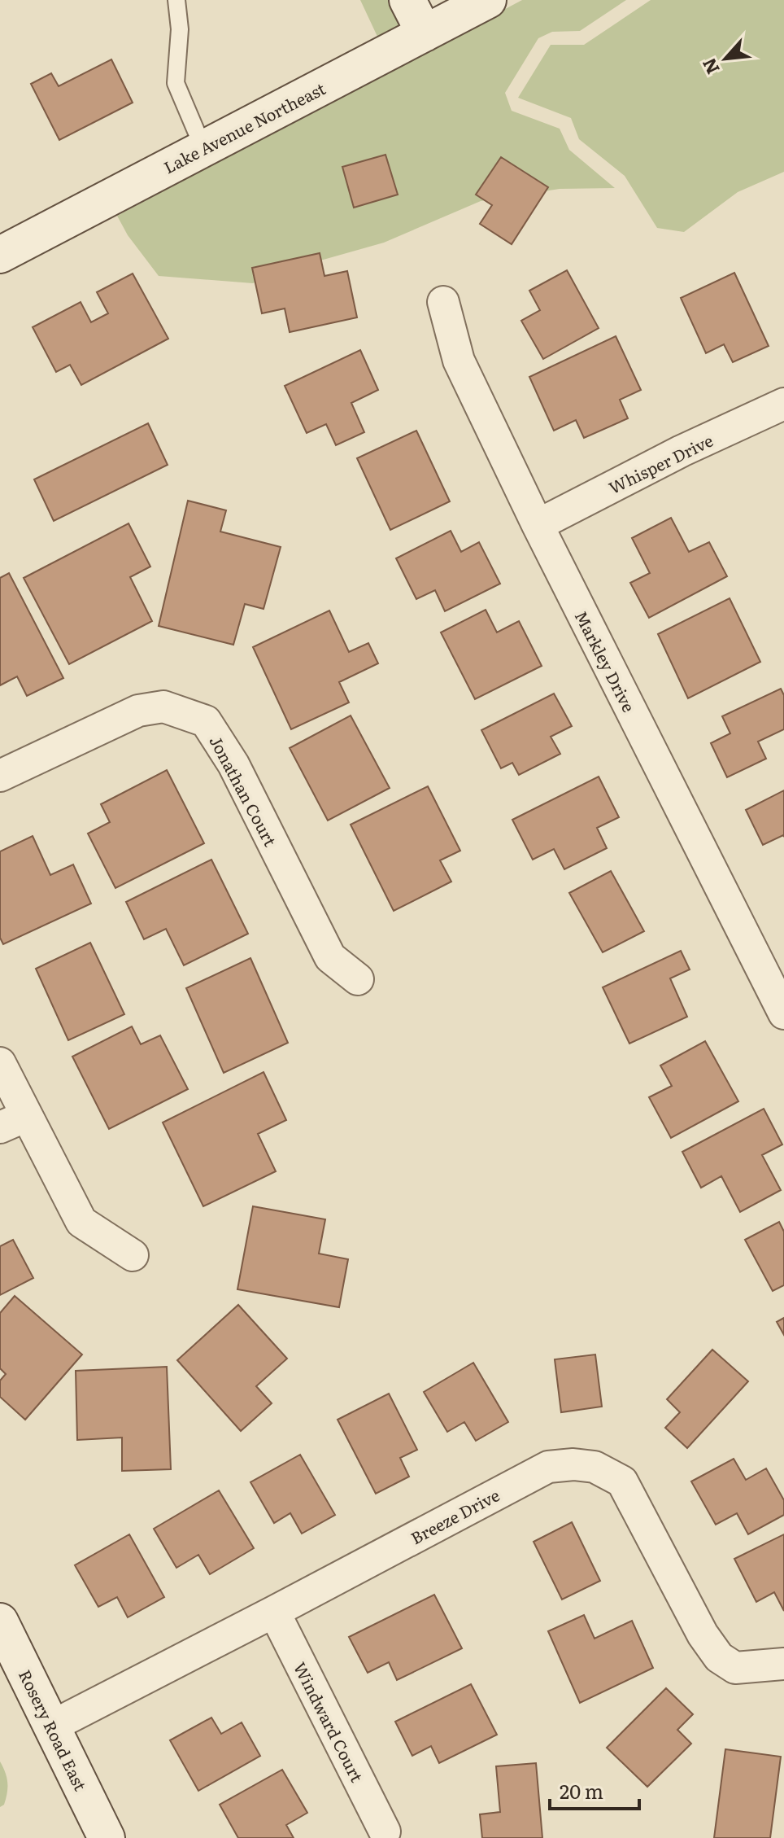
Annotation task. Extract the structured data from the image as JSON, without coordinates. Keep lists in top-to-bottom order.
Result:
{
  "streets": {
    "street": [
      "Lake Avenue Northeast",
      "Whisper Drive",
      "Markley Drive",
      "Jonathan Court",
      "Breeze Drive",
      "Windward Court",
      "Rosery Road East"
    ]
  },
  "crossings": [
    ["Whisper Drive", "Markley Drive"],
    ["Breeze Drive", "Windward Court"],
    ["Breeze Drive", "Rosery Road East"]
  ],
  "scale_bar": "20 m",
  "north": "bottom left"
}
